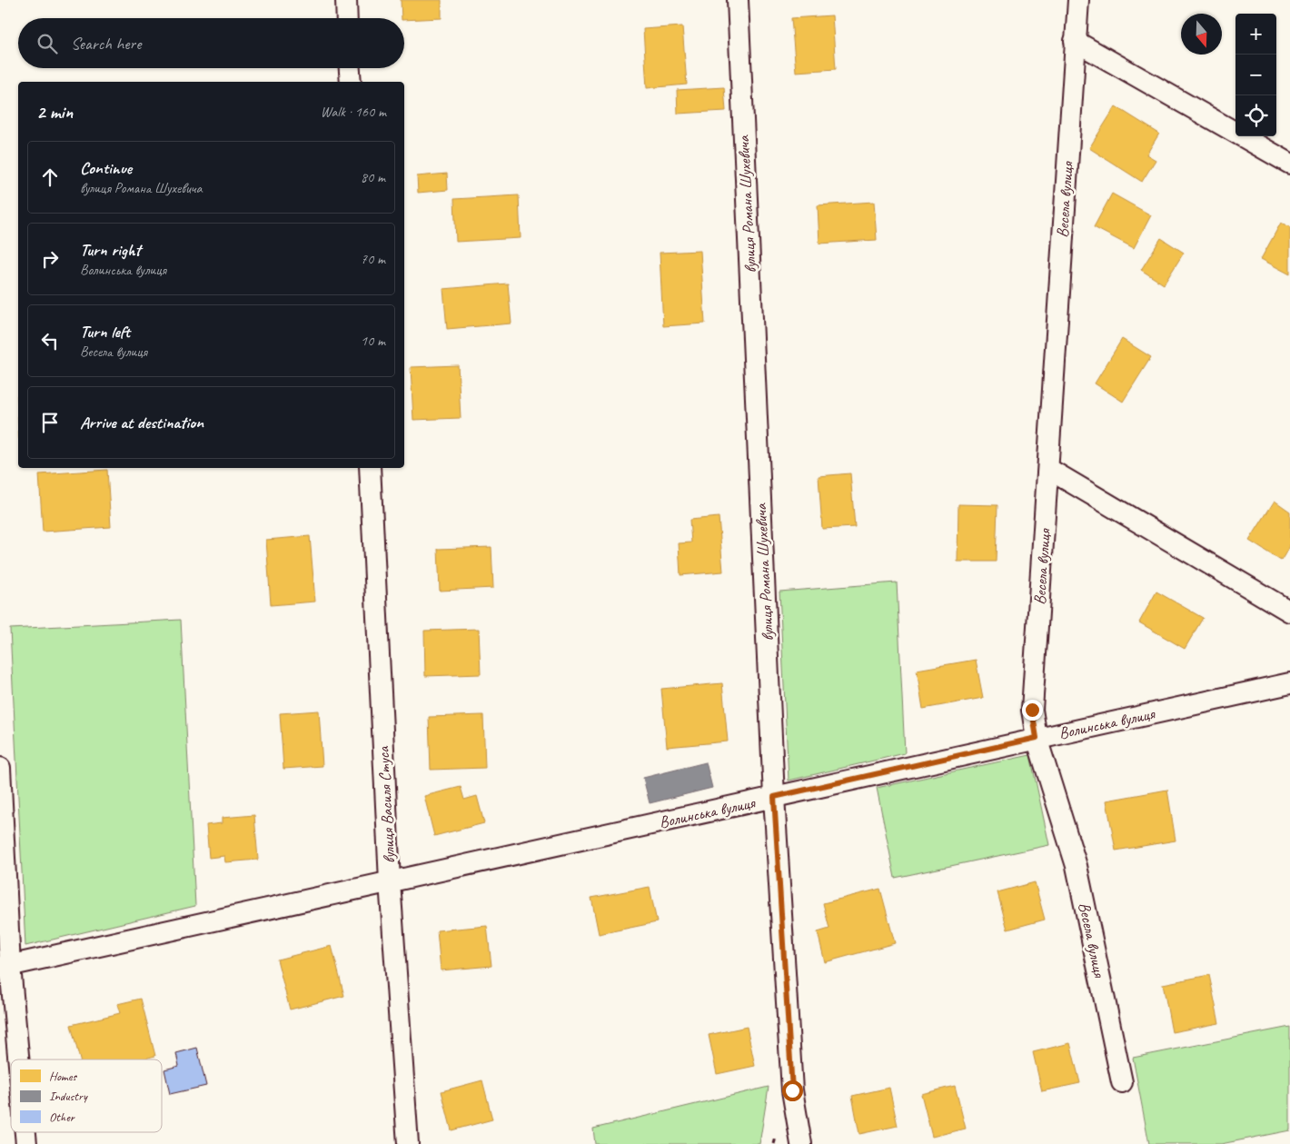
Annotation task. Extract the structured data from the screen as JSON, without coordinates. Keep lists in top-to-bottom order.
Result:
{
  "streets": {
    "street": [
      "Весела вулиця",
      "вулиця Романа Шухевича",
      "Волинська вулиця",
      "вулиця Василя Стуса"
    ]
  },
  "crossings": [
    ["Весела вулиця", "Волинська вулиця"],
    ["вулиця Романа Шухевича", "Волинська вулиця"],
    ["Волинська вулиця", "вулиця Василя Стуса"]
  ],
  "legend": ["Homes", "Industry", "Other"],
  "north": "bottom",
  "page": {
    "map_buttons": ["+", "−"],
    "search": "Search here",
    "heading": ["2 min", "Walk · 160 m"],
    "list": [
      ["Continue", "вулиця Романа Шухевича", "80 m"],
      ["Turn right", "Волинська вулиця", "70 m"],
      ["Turn left", "Весела вулиця", "10 m"],
      "Arrive at destination"
    ]
  }
}
